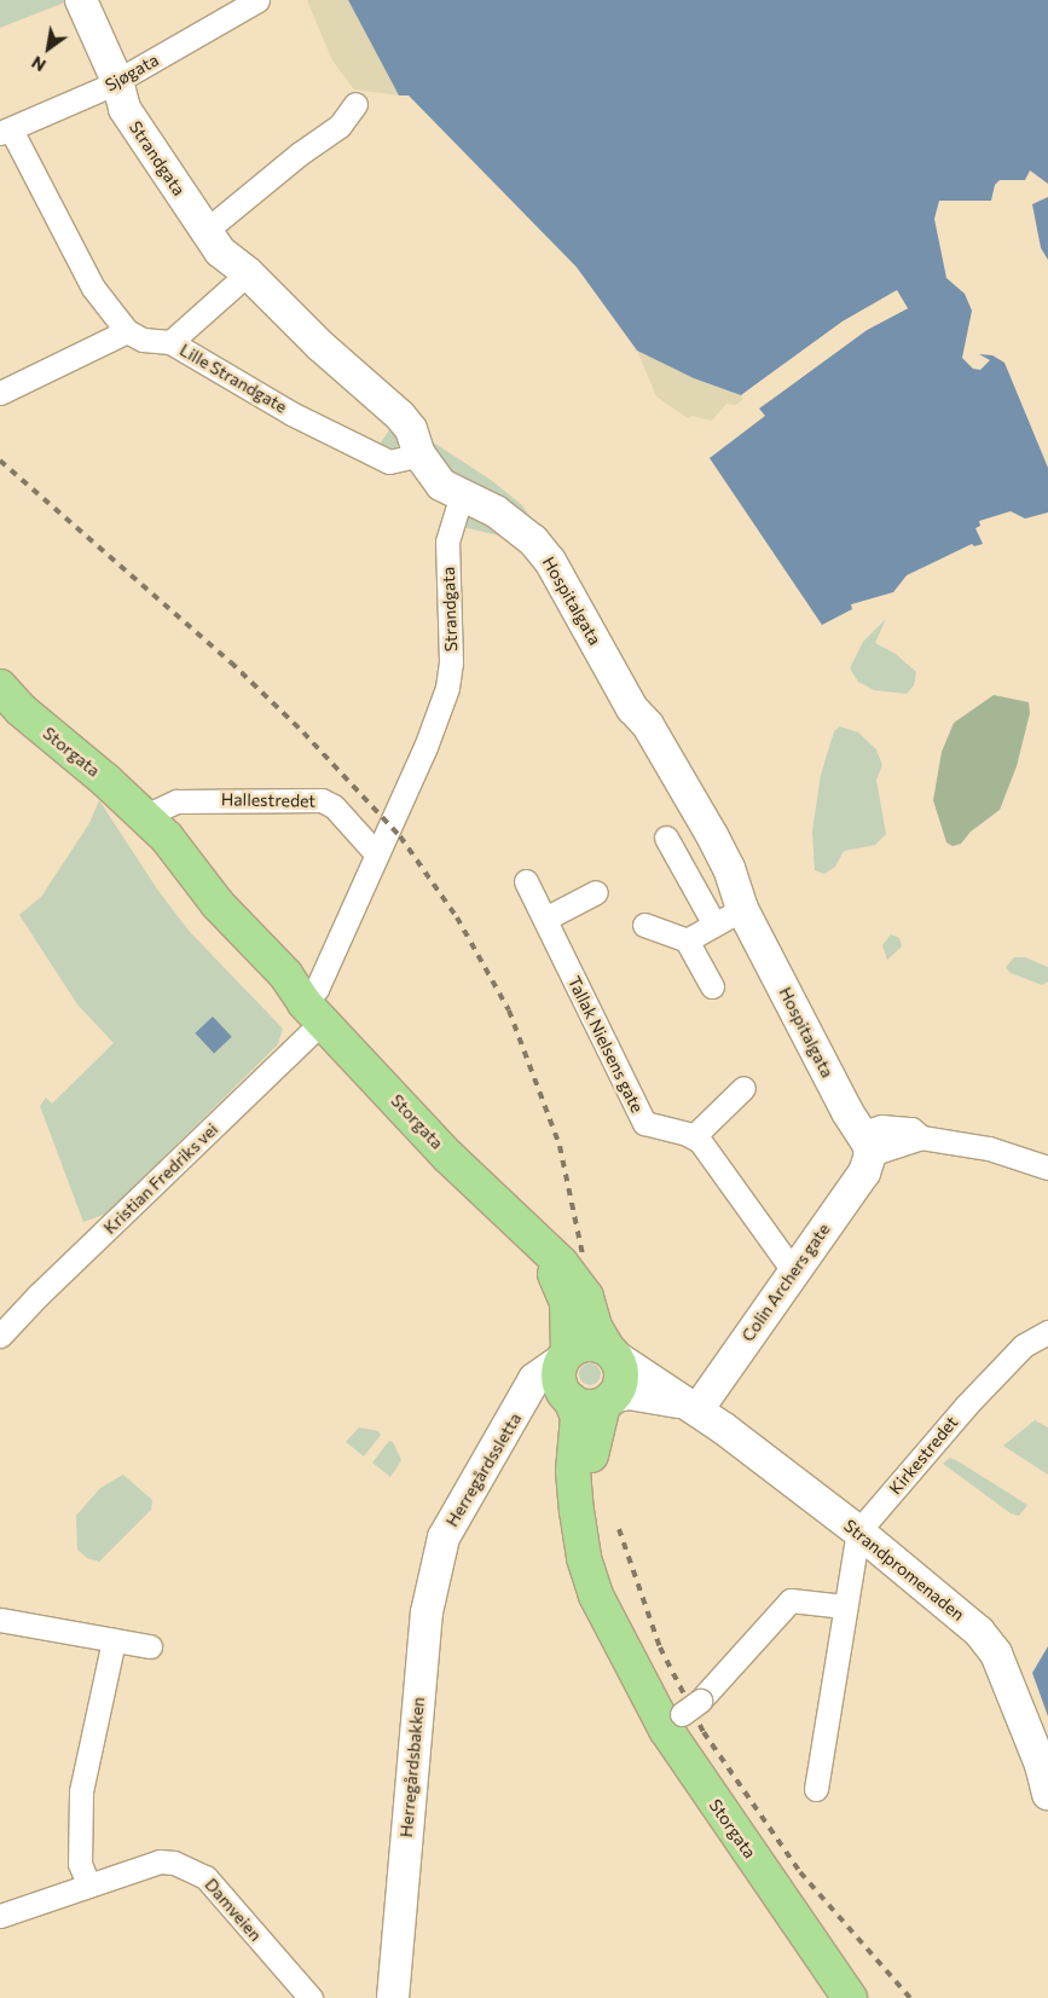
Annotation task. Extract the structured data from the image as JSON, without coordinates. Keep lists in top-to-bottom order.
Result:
{
  "streets": {
    "main road": [
      "Strandgata",
      "Hospitalgata",
      "Storgata",
      "Colin Archers gate",
      "Herregårdssletta",
      "Strandpromenaden",
      "Herregårdsbakken"
    ],
    "street": [
      "Sjøgata",
      "Lille Strandgate",
      "Hallestredet",
      "Tallak Nielsens gate",
      "Kristian Fredriks vei",
      "Kirkestredet",
      "Damveien"
    ]
  },
  "crossings": [
    ["Sjøgata", "Strandgata"],
    ["Strandgata", "Lille Strandgate"],
    ["Strandgata", "Hospitalgata"],
    ["Strandgata", "Storgata"],
    ["Strandgata", "Hallestredet"],
    ["Strandgata", "Kristian Fredriks vei"],
    ["Hospitalgata", "Colin Archers gate"],
    ["Storgata", "Hallestredet"],
    ["Storgata", "Kristian Fredriks vei"],
    ["Storgata", "Herregårdssletta"],
    ["Storgata", "Strandpromenaden"],
    ["Colin Archers gate", "Strandpromenaden"],
    ["Kirkestredet", "Strandpromenaden"],
    ["Herregårdssletta", "Strandpromenaden"],
    ["Herregårdssletta", "Herregårdsbakken"]
  ],
  "north": "bottom left"
}
